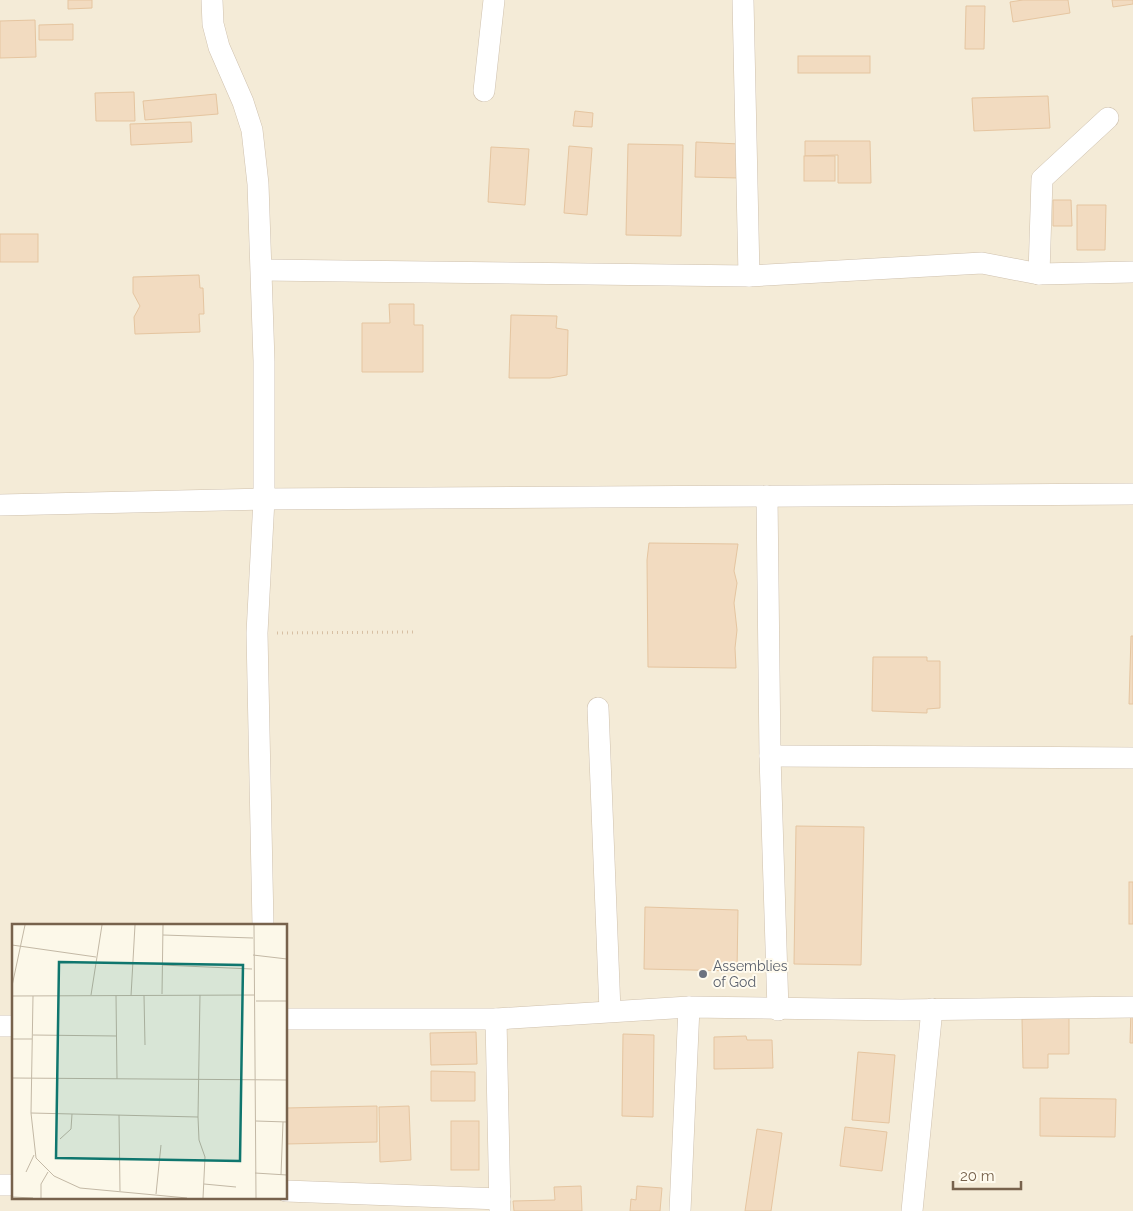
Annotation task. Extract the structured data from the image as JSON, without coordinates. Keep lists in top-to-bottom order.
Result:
{
  "places": ["Assemblies of God"],
  "scale_bar": "20 m"
}
